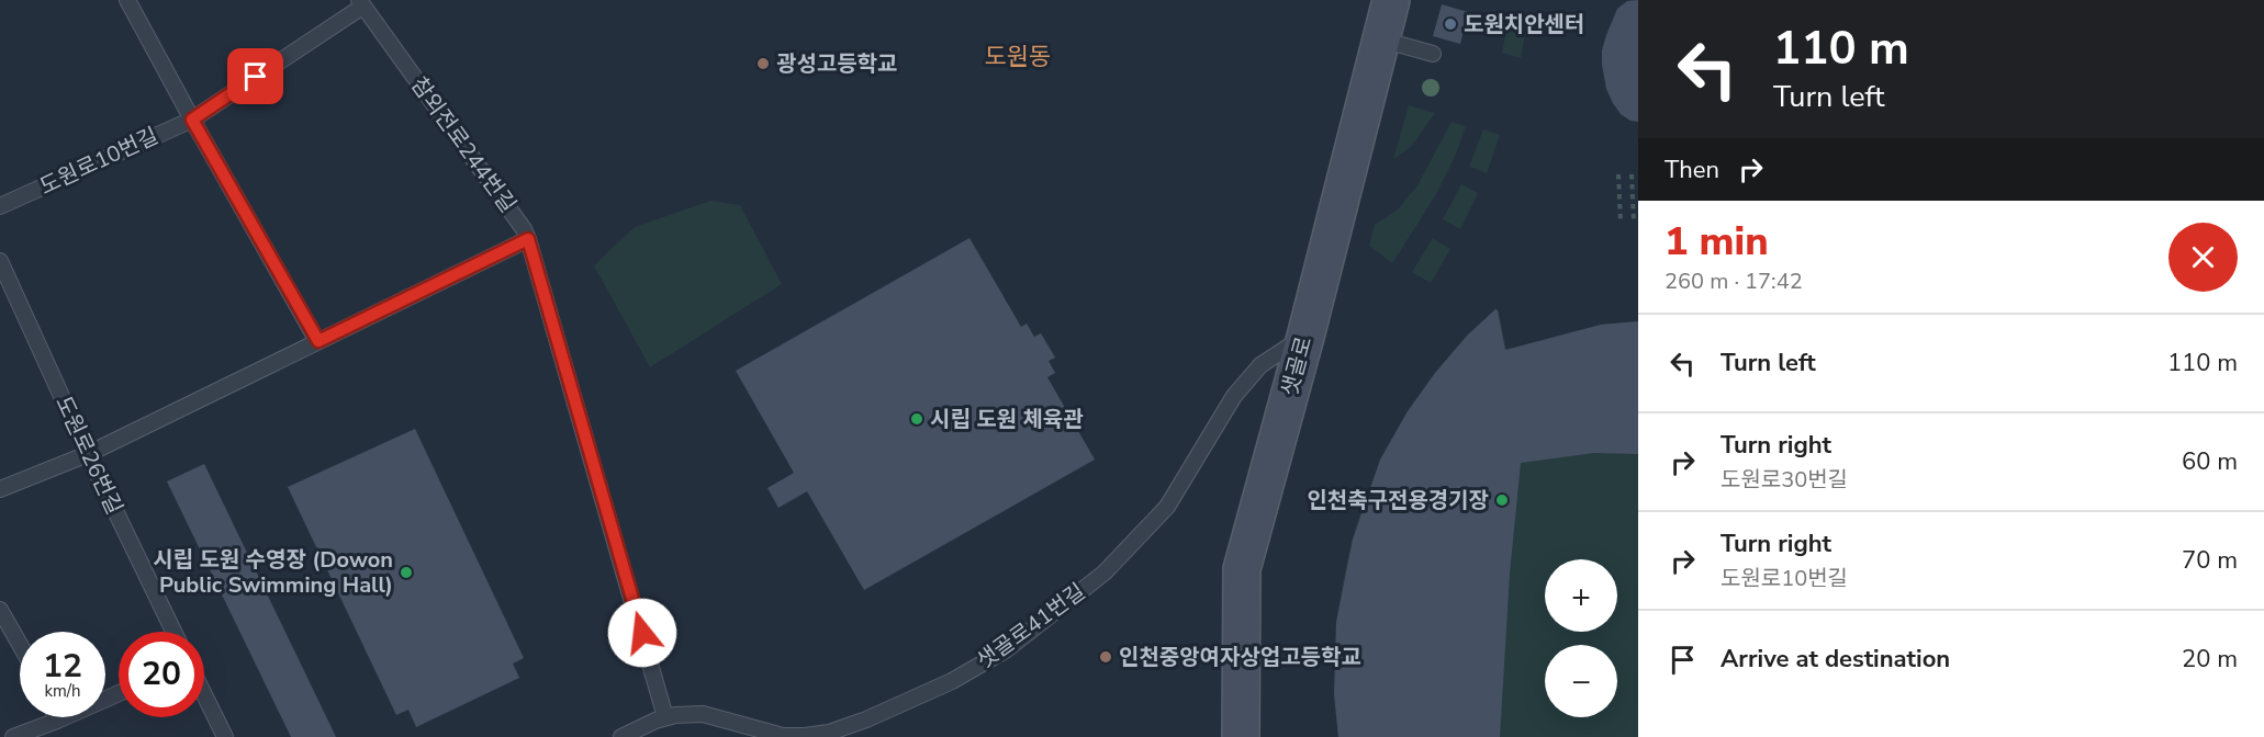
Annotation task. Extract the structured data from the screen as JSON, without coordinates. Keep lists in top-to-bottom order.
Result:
{
  "streets": {
    "street": ["샛골로"],
    "lane": [
      "참외전로244번길",
      "도원로10번길",
      "도원로26번길",
      "샛골로41번길"
    ]
  },
  "crossings": [
    ["참외전로244번길", "도원로10번길"],
    ["참외전로244번길", "샛골로41번길"],
    ["샛골로", "샛골로41번길"]
  ],
  "districts": ["도원동"],
  "places": [
    "도원치안센터",
    "광성고등학교",
    "시립 도원 체육관",
    "인천축구전용경기장",
    "시립 도원 수영장 (Dowon Public Swimming Hall)",
    "인천중앙여자상업고등학교"
  ],
  "page": {
    "turn": ["110 m", "Turn left"],
    "then": "Then",
    "heading": ["1 min", "260 m · 17:42"],
    "list": [
      {
        "name": "Turn left",
        "value": "110 m"
      },
      {
        "name": "Turn right",
        "note": "도원로30번길",
        "value": "60 m"
      },
      {
        "name": "Turn right",
        "note": "도원로10번길",
        "value": "70 m"
      },
      {
        "name": "Arrive at destination",
        "value": "20 m"
      }
    ],
    "map_buttons": ["+", "−"],
    "speed": "12 km/h",
    "limit": "20"
  }
}
